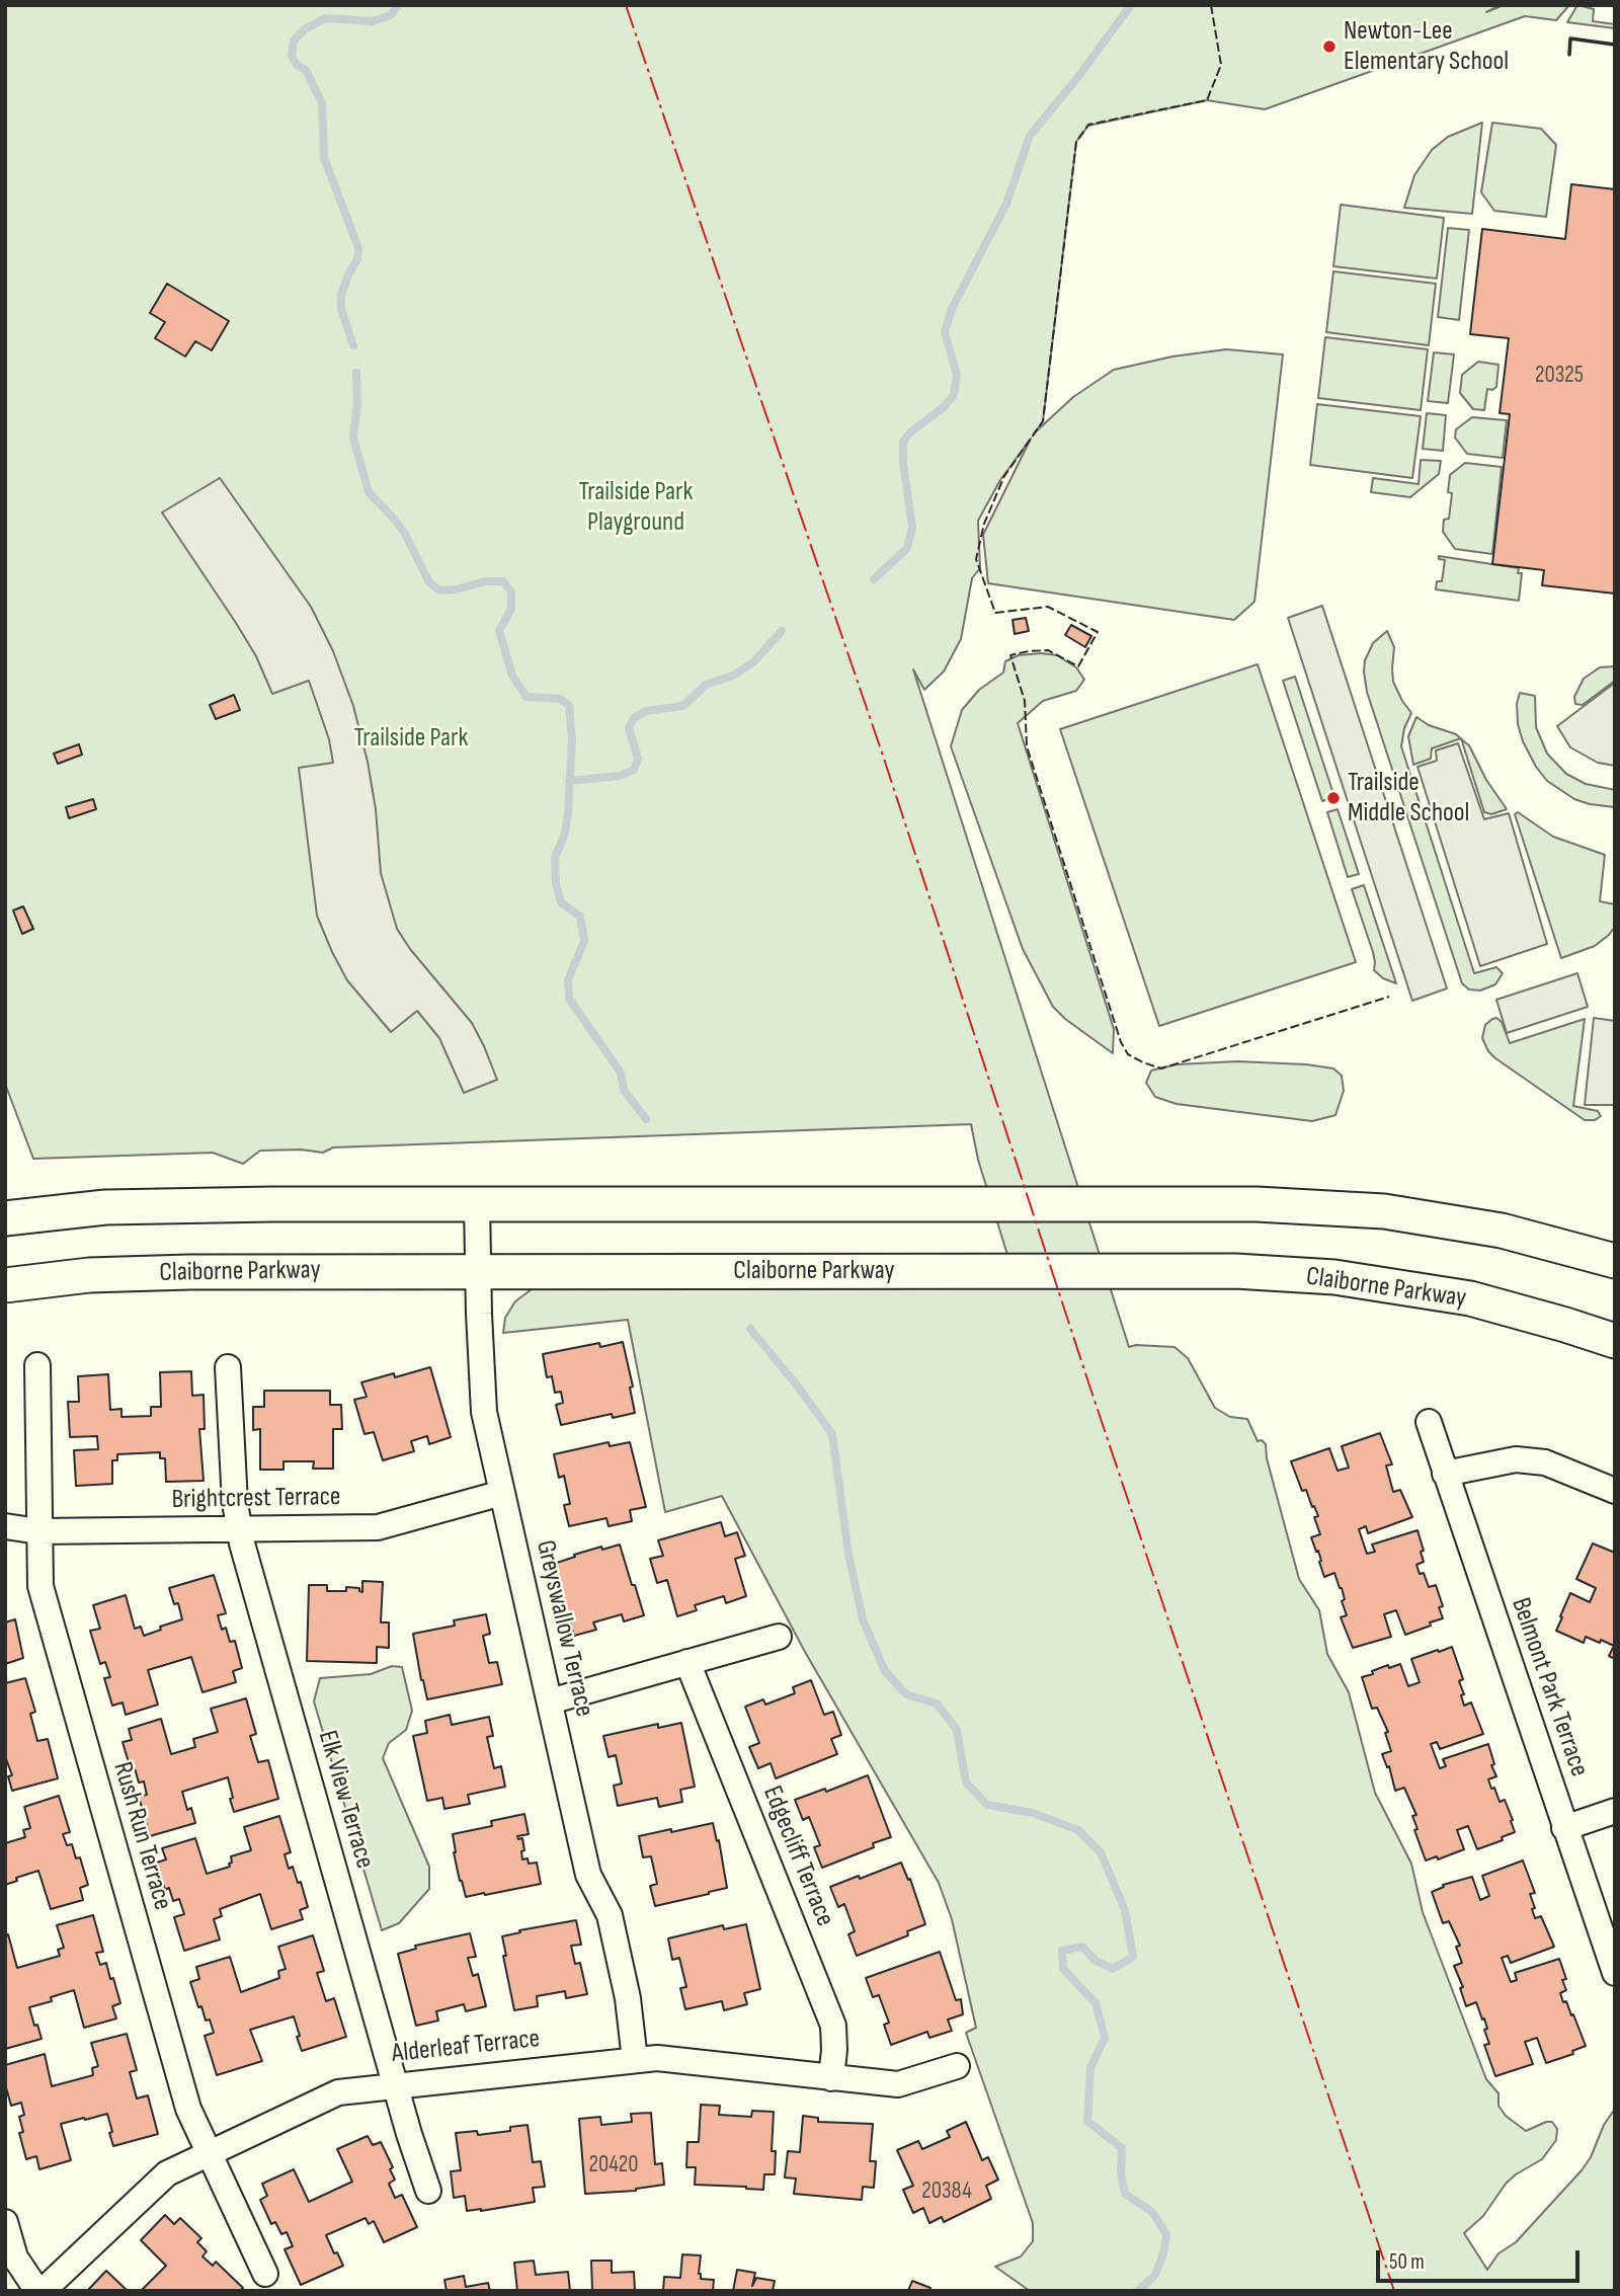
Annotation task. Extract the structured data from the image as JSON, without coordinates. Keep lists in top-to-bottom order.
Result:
{
  "streets": {
    "main road": ["Claiborne Parkway"],
    "street": [
      "Brightcrest Terrace",
      "Greyswallow Terrace",
      "Belmont Park Terrace",
      "Elk View Terrace",
      "Rush Run Terrace",
      "Edgecliff Terrace",
      "Alderleaf Terrace"
    ]
  },
  "crossings": [
    ["Claiborne Parkway", "Greyswallow Terrace"],
    ["Brightcrest Terrace", "Greyswallow Terrace"],
    ["Brightcrest Terrace", "Elk View Terrace"],
    ["Brightcrest Terrace", "Rush Run Terrace"],
    ["Greyswallow Terrace", "Alderleaf Terrace"],
    ["Elk View Terrace", "Alderleaf Terrace"],
    ["Rush Run Terrace", "Alderleaf Terrace"],
    ["Edgecliff Terrace", "Alderleaf Terrace"]
  ],
  "parks": ["Trailside Park Playground", "Trailside Park"],
  "places": ["Newton-Lee Elementary School", "Trailside Middle School"],
  "house_numbers": ["20325", "20420", "20384"],
  "scale_bar": "50 m"
}
